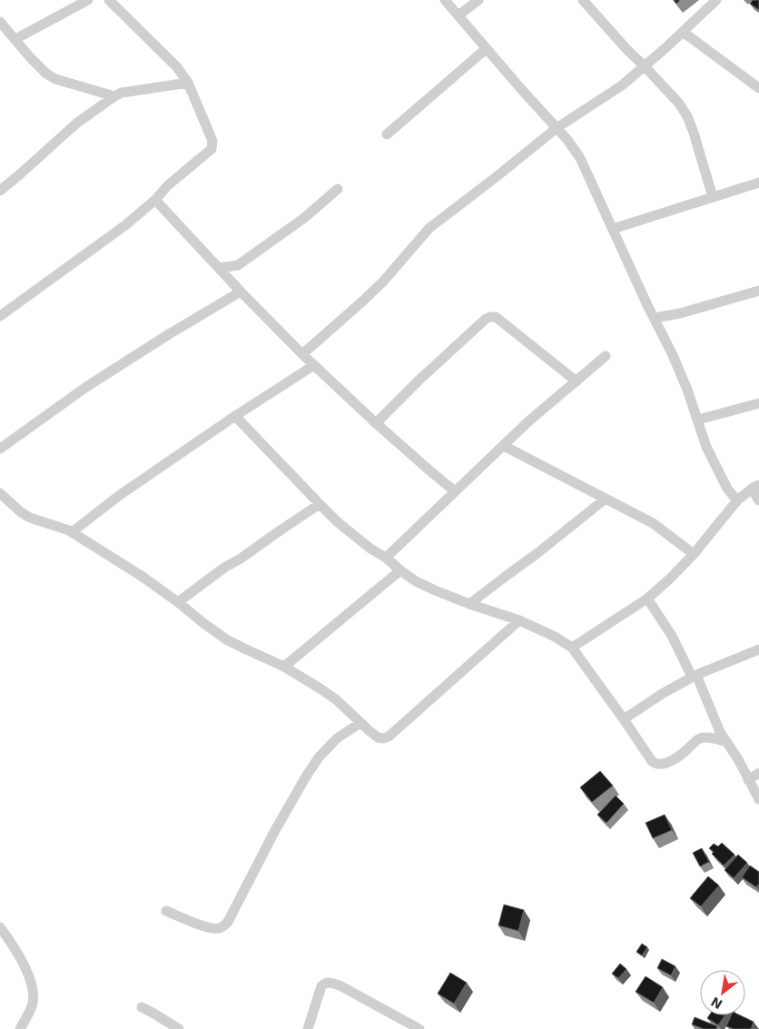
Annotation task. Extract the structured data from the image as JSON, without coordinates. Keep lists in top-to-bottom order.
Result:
{
  "north": "bottom left"
}
